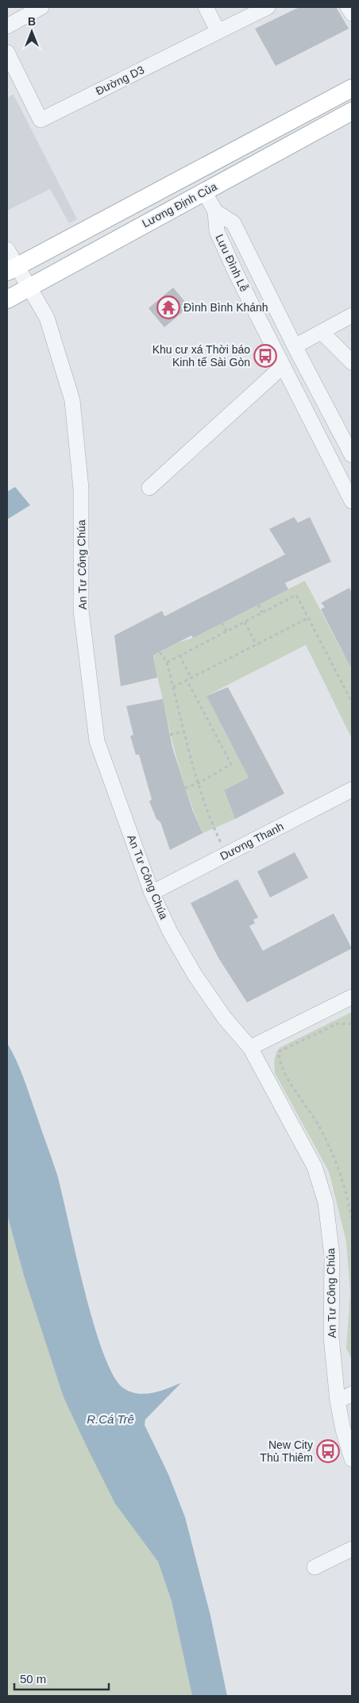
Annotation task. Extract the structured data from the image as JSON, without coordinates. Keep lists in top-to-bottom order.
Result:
{
  "streets": {
    "main road": ["Lương Định Của"],
    "street": [
      "Đường D3",
      "Lưu Đình Lễ",
      "An Tư Công Chúa",
      "Dương Thanh"
    ]
  },
  "crossings": [
    ["Lương Định Của", "An Tư Công Chúa"],
    ["An Tư Công Chúa", "Dương Thanh"]
  ],
  "water": ["R.Cá Trê"],
  "places": {
    "temple": ["Đình Bình Khánh"],
    "bus stop": ["Khu cư xá Thời báo Kinh tế Sài Gòn", "New City Thủ Thiêm"]
  },
  "scale_bar": "50 m",
  "north": "top"
}
